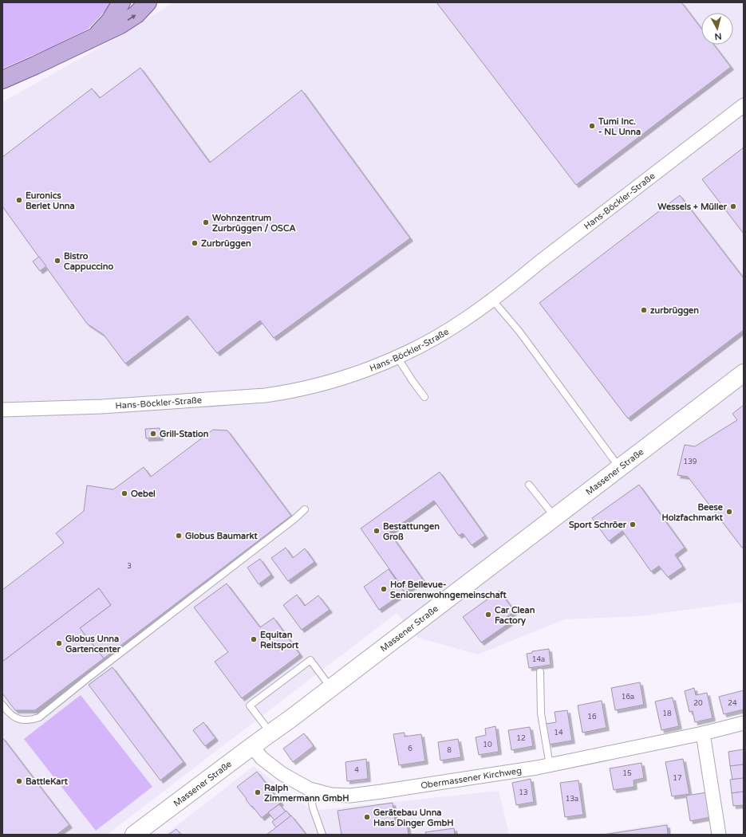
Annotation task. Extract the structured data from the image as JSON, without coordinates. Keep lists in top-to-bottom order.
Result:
{
  "streets": {
    "main road": ["Massener Straße"],
    "street": ["Hans-Böckler-Straße", "Obermassener Kirchweg"]
  },
  "crossings": [
    ["Massener Straße", "Obermassener Kirchweg"]
  ],
  "places": [
    "Tumi Inc. - NL Unna",
    "Euronics Berlet Unna",
    "Wessels + Müller",
    "Wohnzentrum Zurbrüggen / OSCA",
    "Zurbrüggen",
    "Bistro Cappuccino",
    "zurbrüggen",
    "Grill-Station",
    "Oebel",
    "Beese Holzfachmarkt",
    "Sport Schröer",
    "Bestattungen Groß",
    "Globus Baumarkt",
    "Hof Bellevue- Seniorenwohngemeinschaft",
    "Car Clean Factory",
    "Equitan Reitsport",
    "Globus Unna Gartencenter",
    "BattleKart",
    "Ralph Zimmermann GmbH",
    "Gerätebau Unna Hans Dinger GmbH"
  ],
  "house_numbers": [
    "139",
    "3",
    "14a",
    "16a",
    "20",
    "24",
    "18",
    "16",
    "14",
    "12",
    "10",
    "6",
    "8",
    "4",
    "15",
    "17",
    "13",
    "13a"
  ],
  "north": "bottom"
}
